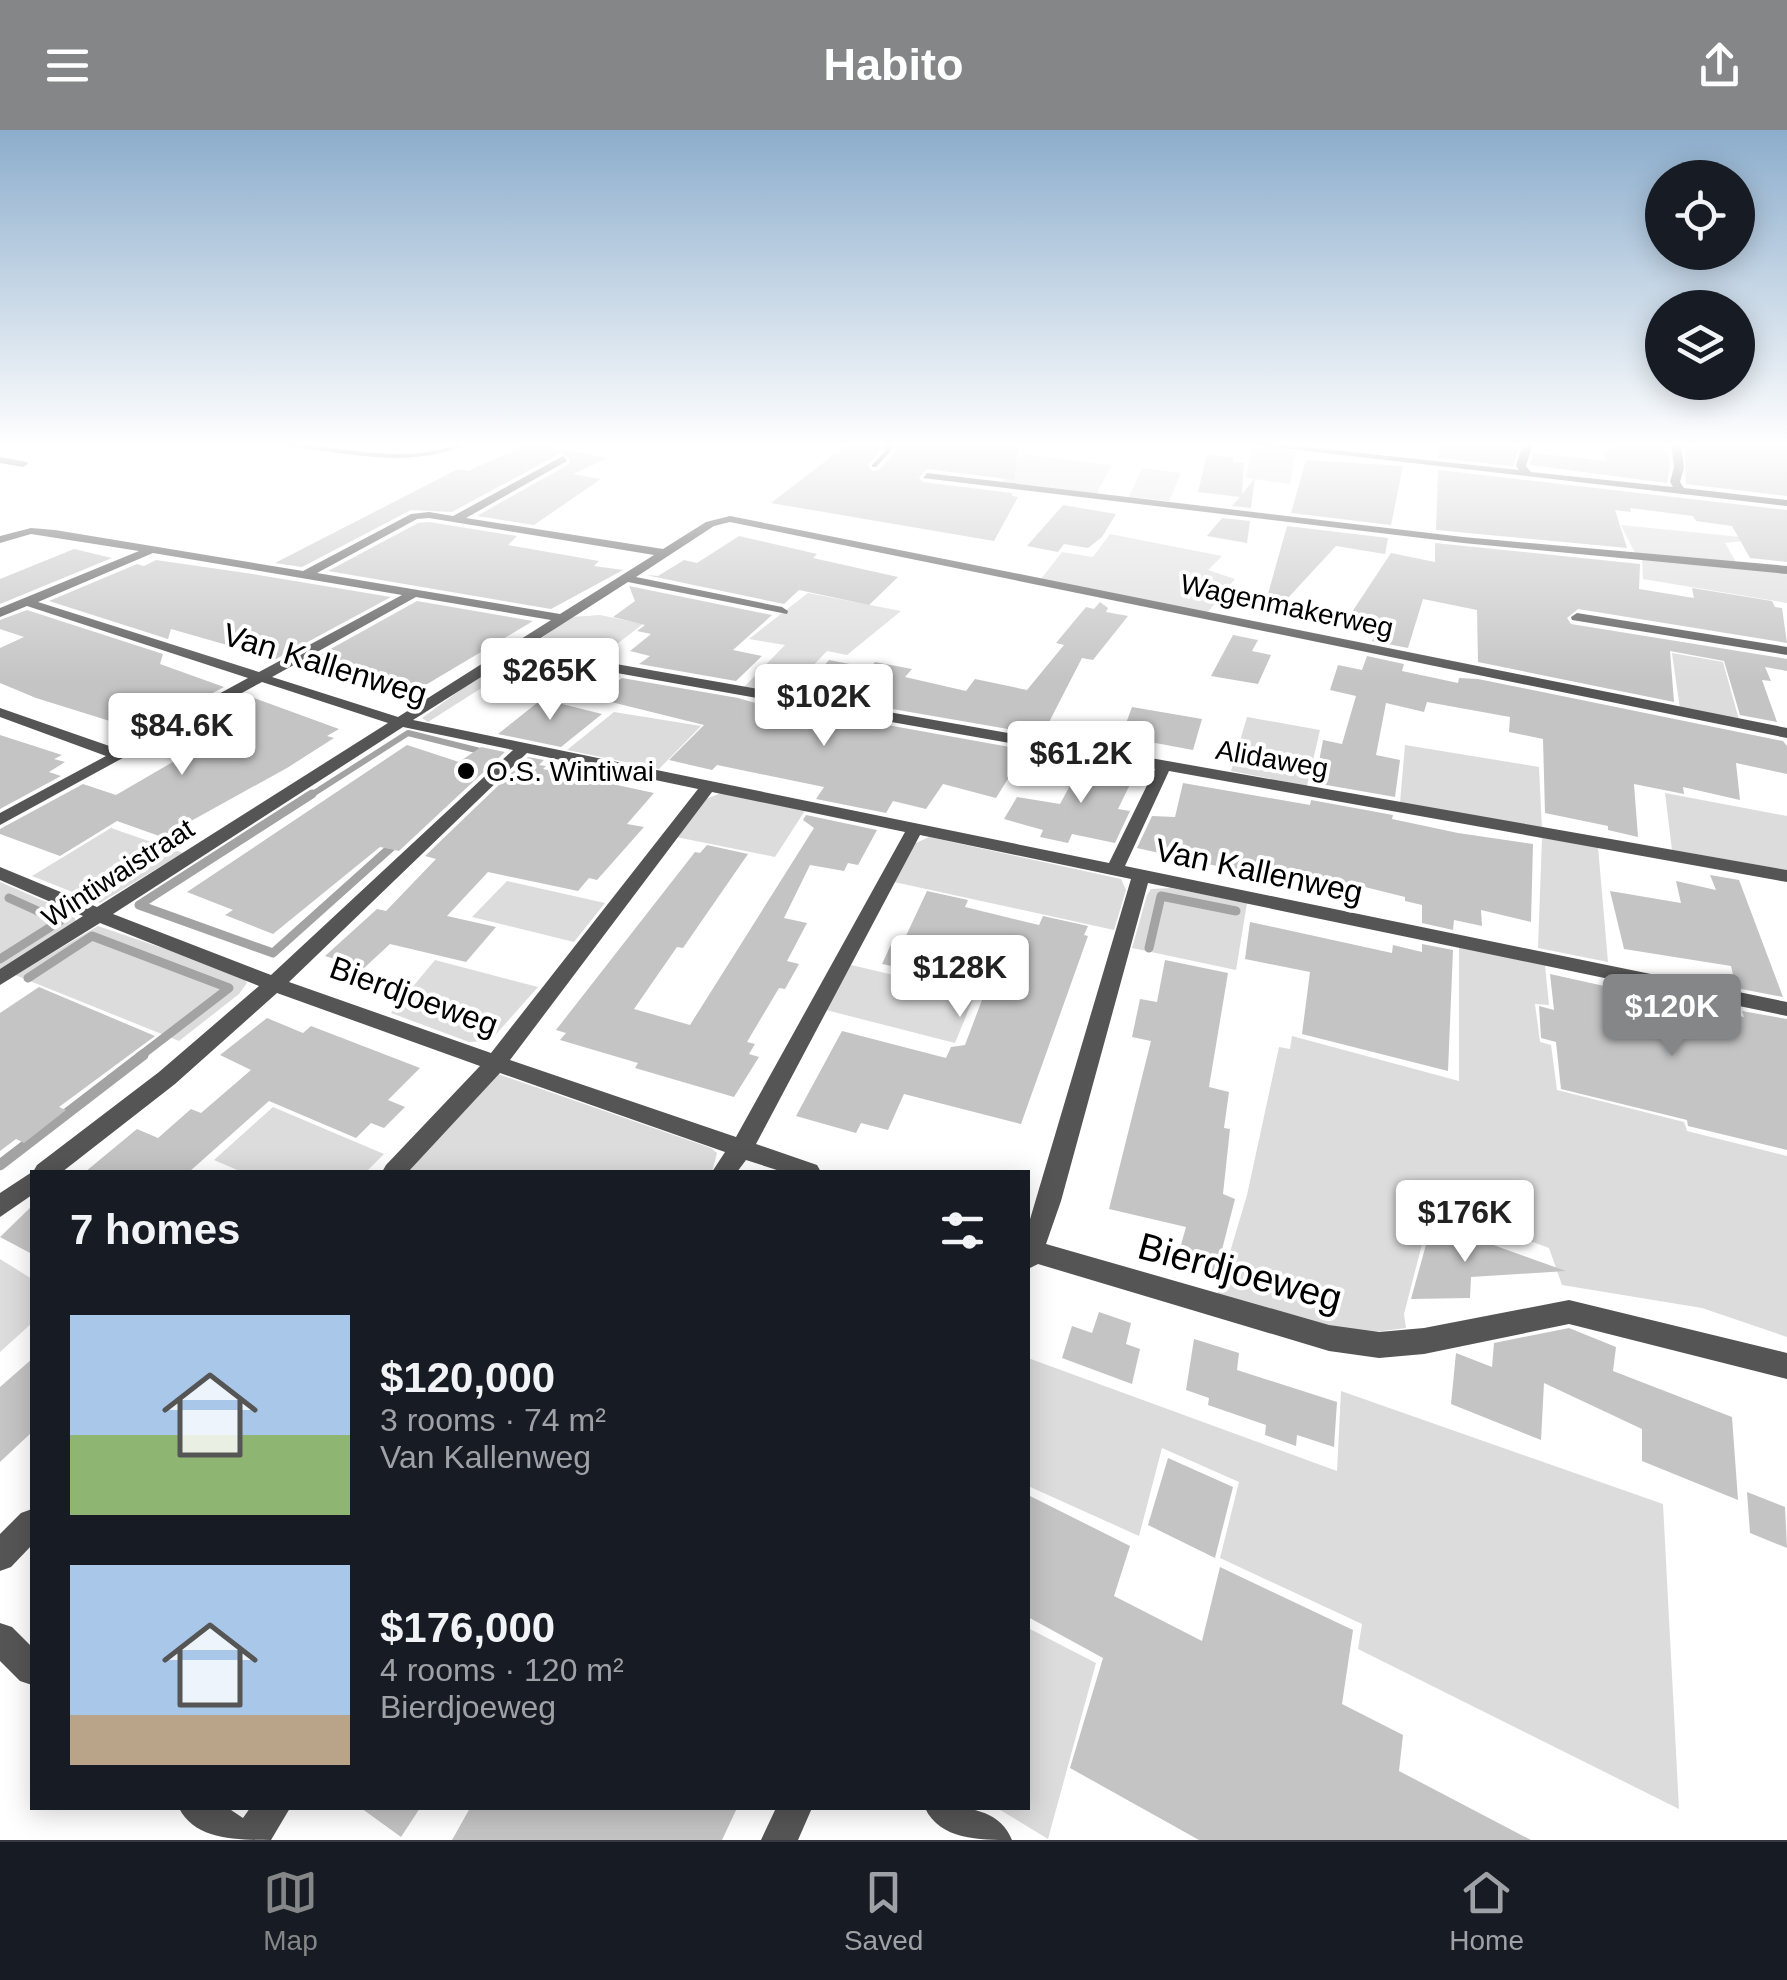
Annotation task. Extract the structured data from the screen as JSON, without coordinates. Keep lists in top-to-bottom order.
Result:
{
  "streets": {
    "street": [
      "Wagenmakerweg",
      "Van Kallenweg",
      "Alidaweg",
      "Wintiwaistraat",
      "Bierdjoeweg"
    ]
  },
  "crossings": [
    ["Van Kallenweg", "Wintiwaistraat"],
    ["Alidaweg", "Wintiwaistraat"],
    ["Wintiwaistraat", "Bierdjoeweg"]
  ],
  "places": ["O.S. Wintiwai"],
  "page": {
    "header": "Habito",
    "price": [
      "$265K",
      "$102K",
      "$84.6K",
      "$61.2K",
      "$128K",
      "$120K",
      "$176K"
    ],
    "heading": "7 homes",
    "list": [
      {
        "name": "$120,000",
        "note": "3 rooms · 74 m² · Van Kallenweg"
      },
      {
        "name": "$176,000",
        "note": "4 rooms · 120 m² · Bierdjoeweg"
      }
    ],
    "tabs": ["Map", "Saved", "Home"]
  }
}
